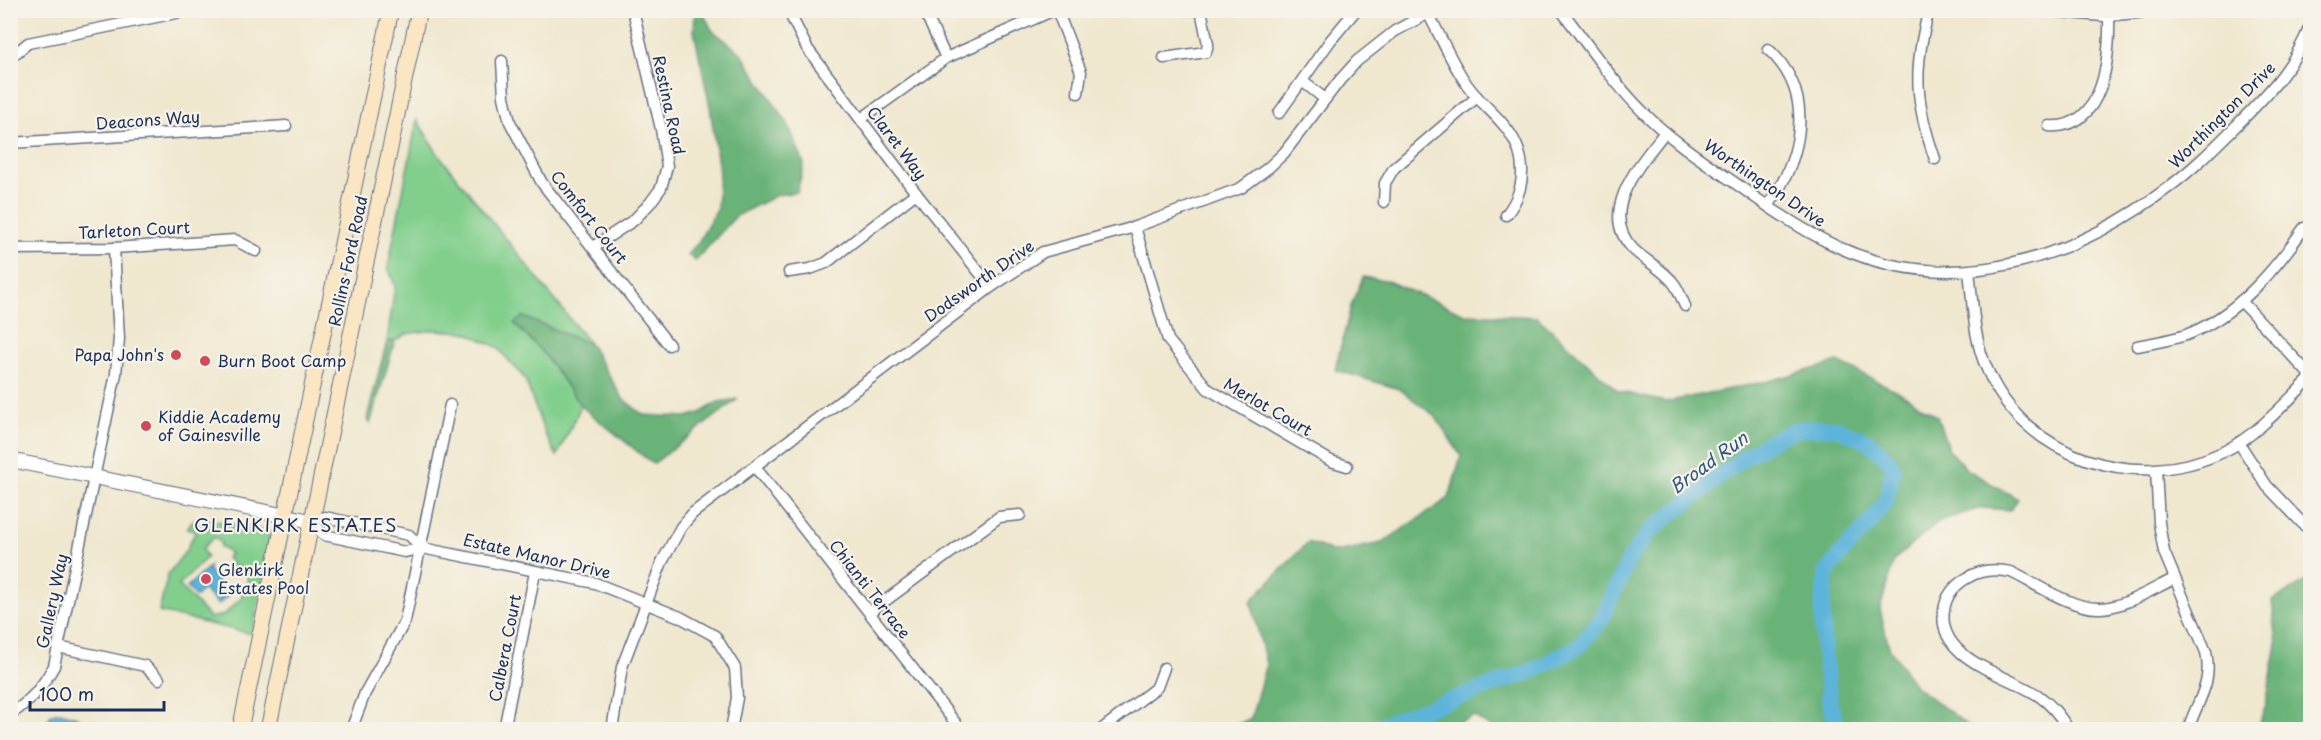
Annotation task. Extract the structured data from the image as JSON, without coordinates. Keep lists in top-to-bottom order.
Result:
{
  "streets": {
    "main road": ["Rollins Ford Road"],
    "street": [
      "Restina Road",
      "Worthington Drive",
      "Deacons Way",
      "Claret Way",
      "Comfort Court",
      "Tarleton Court",
      "Dodsworth Drive",
      "Merlot Court",
      "Estate Manor Drive",
      "Chianti Terrace",
      "Gallery Way",
      "Calbera Court"
    ]
  },
  "crossings": [
    ["Restina Road", "Comfort Court"],
    ["Claret Way", "Dodsworth Drive"],
    ["Tarleton Court", "Gallery Way"],
    ["Rollins Ford Road", "Estate Manor Drive"],
    ["Dodsworth Drive", "Merlot Court"],
    ["Dodsworth Drive", "Estate Manor Drive"],
    ["Dodsworth Drive", "Chianti Terrace"],
    ["Estate Manor Drive", "Gallery Way"],
    ["Estate Manor Drive", "Calbera Court"]
  ],
  "districts": ["GLENKIRK ESTATES"],
  "water": ["Broad Run"],
  "places": [
    "Papa John's",
    "Burn Boot Camp",
    "Kiddie Academy of Gainesville",
    "Glenkirk Estates Pool"
  ],
  "scale_bar": "100 m"
}
